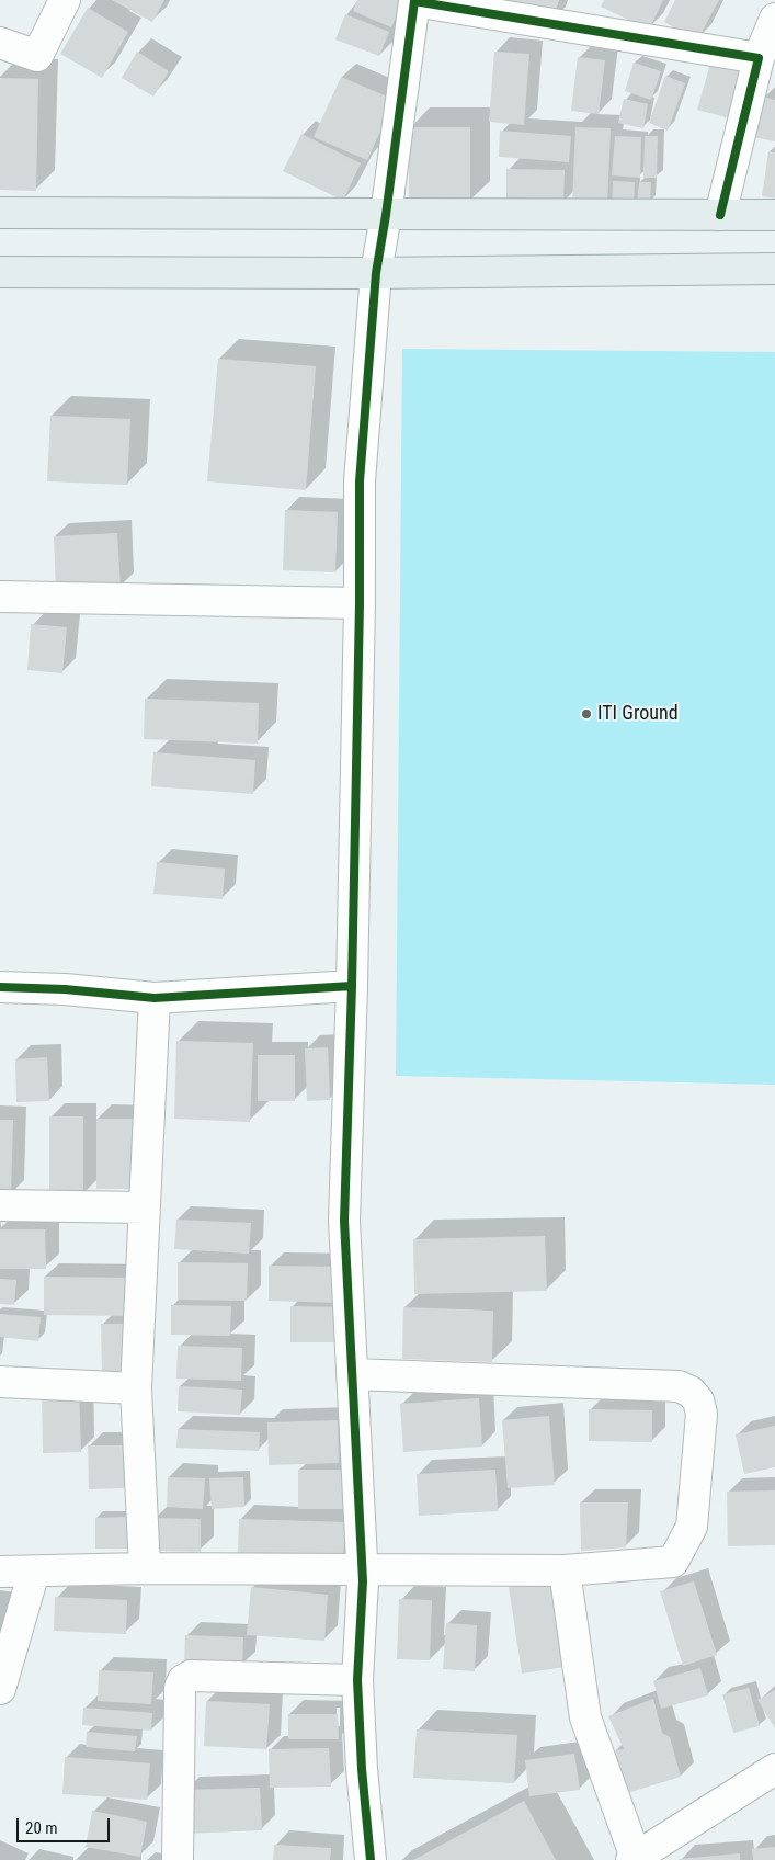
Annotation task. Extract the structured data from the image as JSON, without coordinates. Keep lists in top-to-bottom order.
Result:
{
  "places": ["ITI Ground"],
  "scale_bar": "20 m"
}
